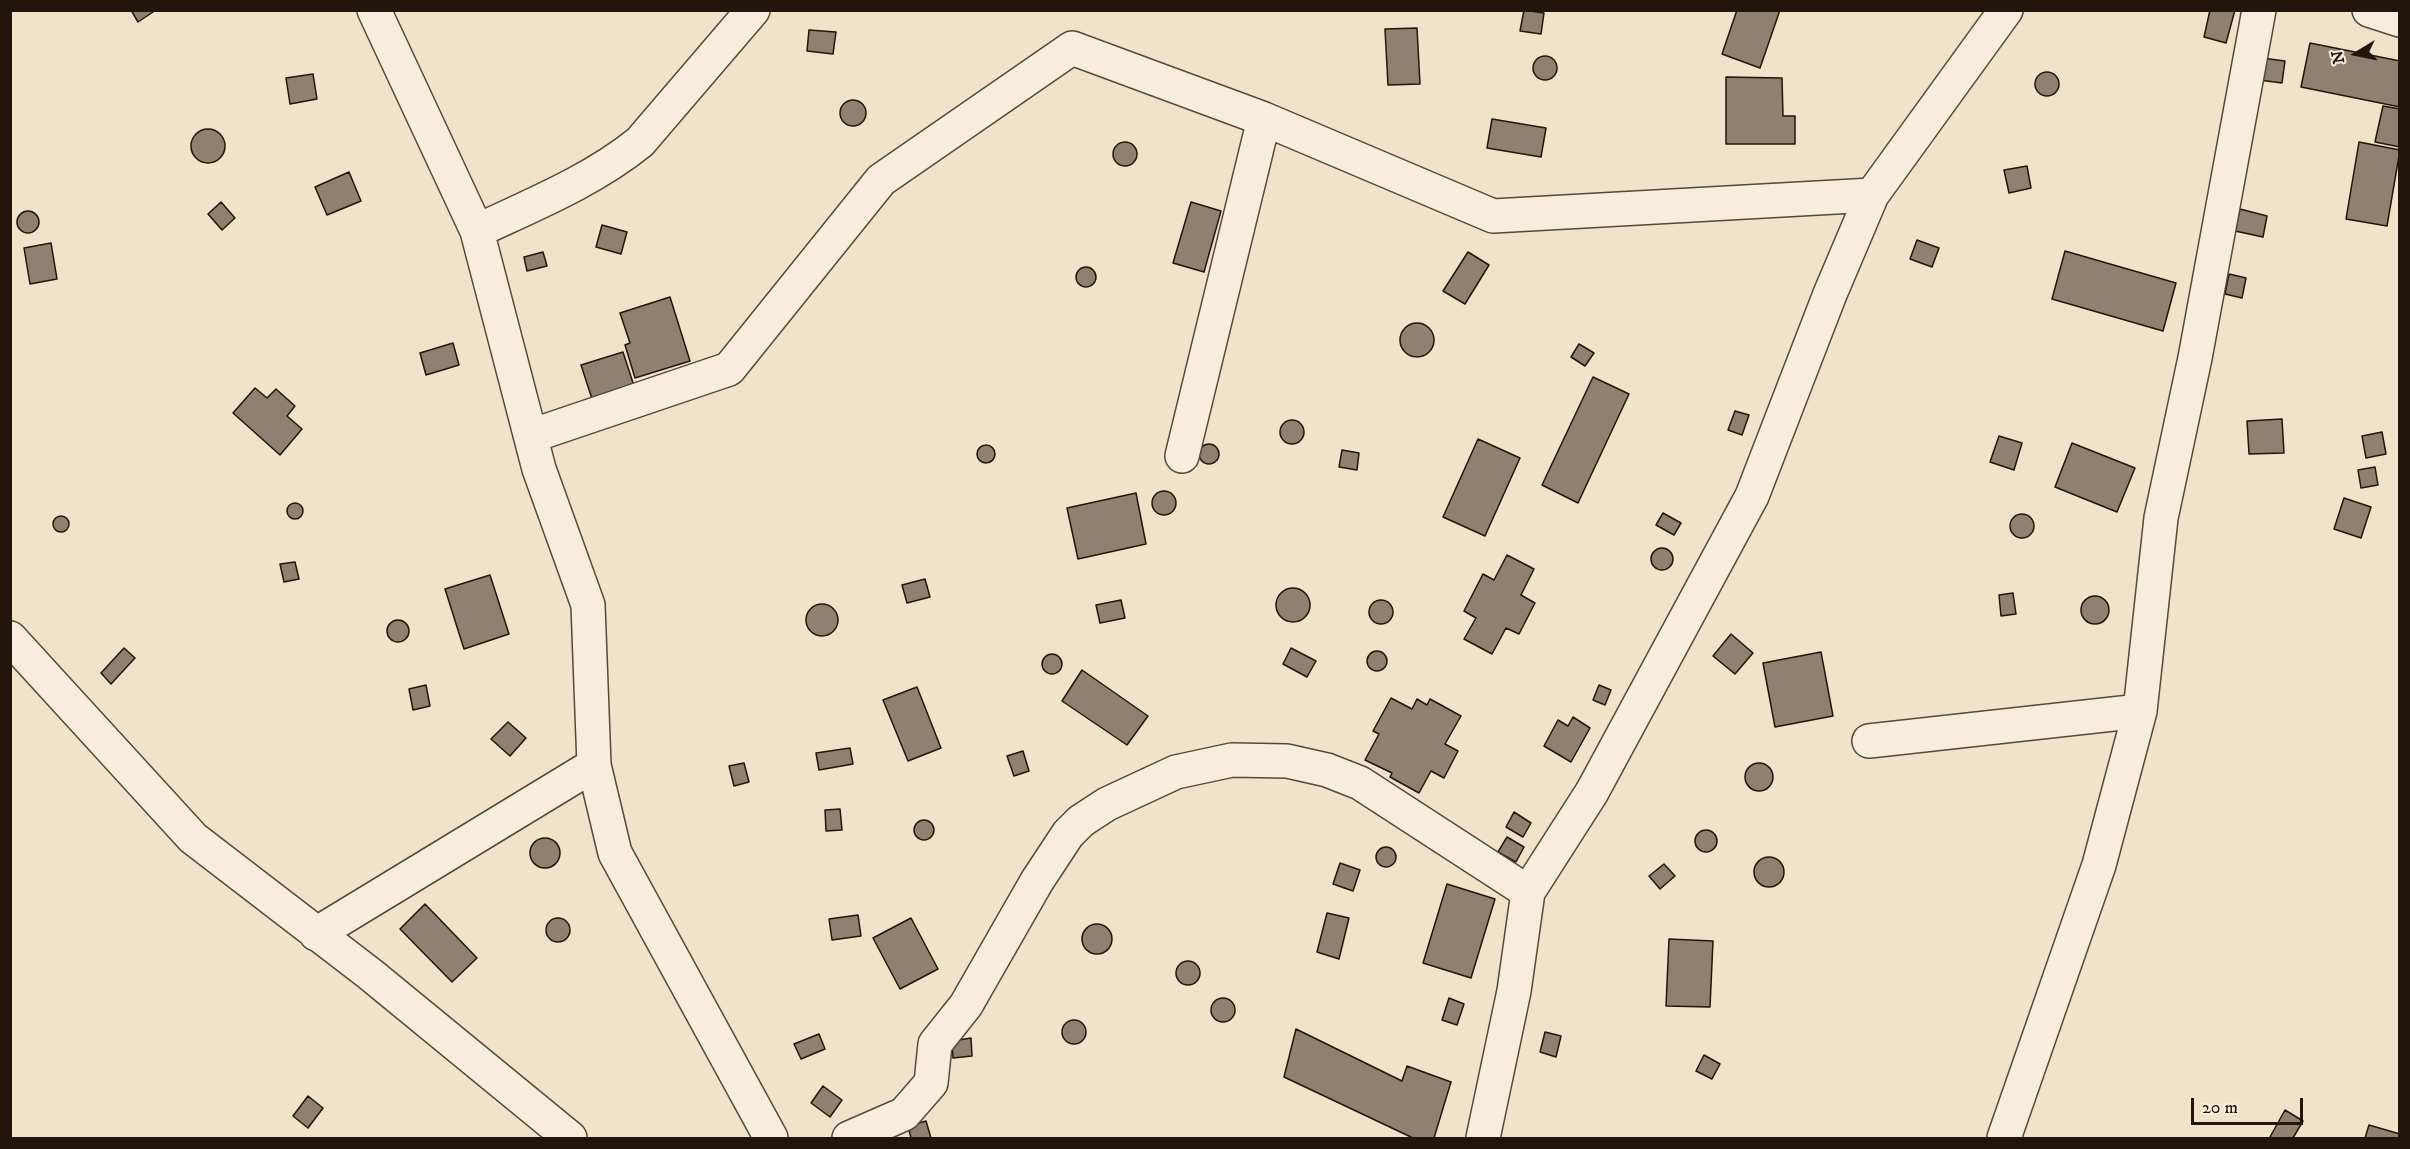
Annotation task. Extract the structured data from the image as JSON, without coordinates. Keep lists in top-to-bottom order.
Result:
{
  "scale_bar": "20 m",
  "north": "left"
}
